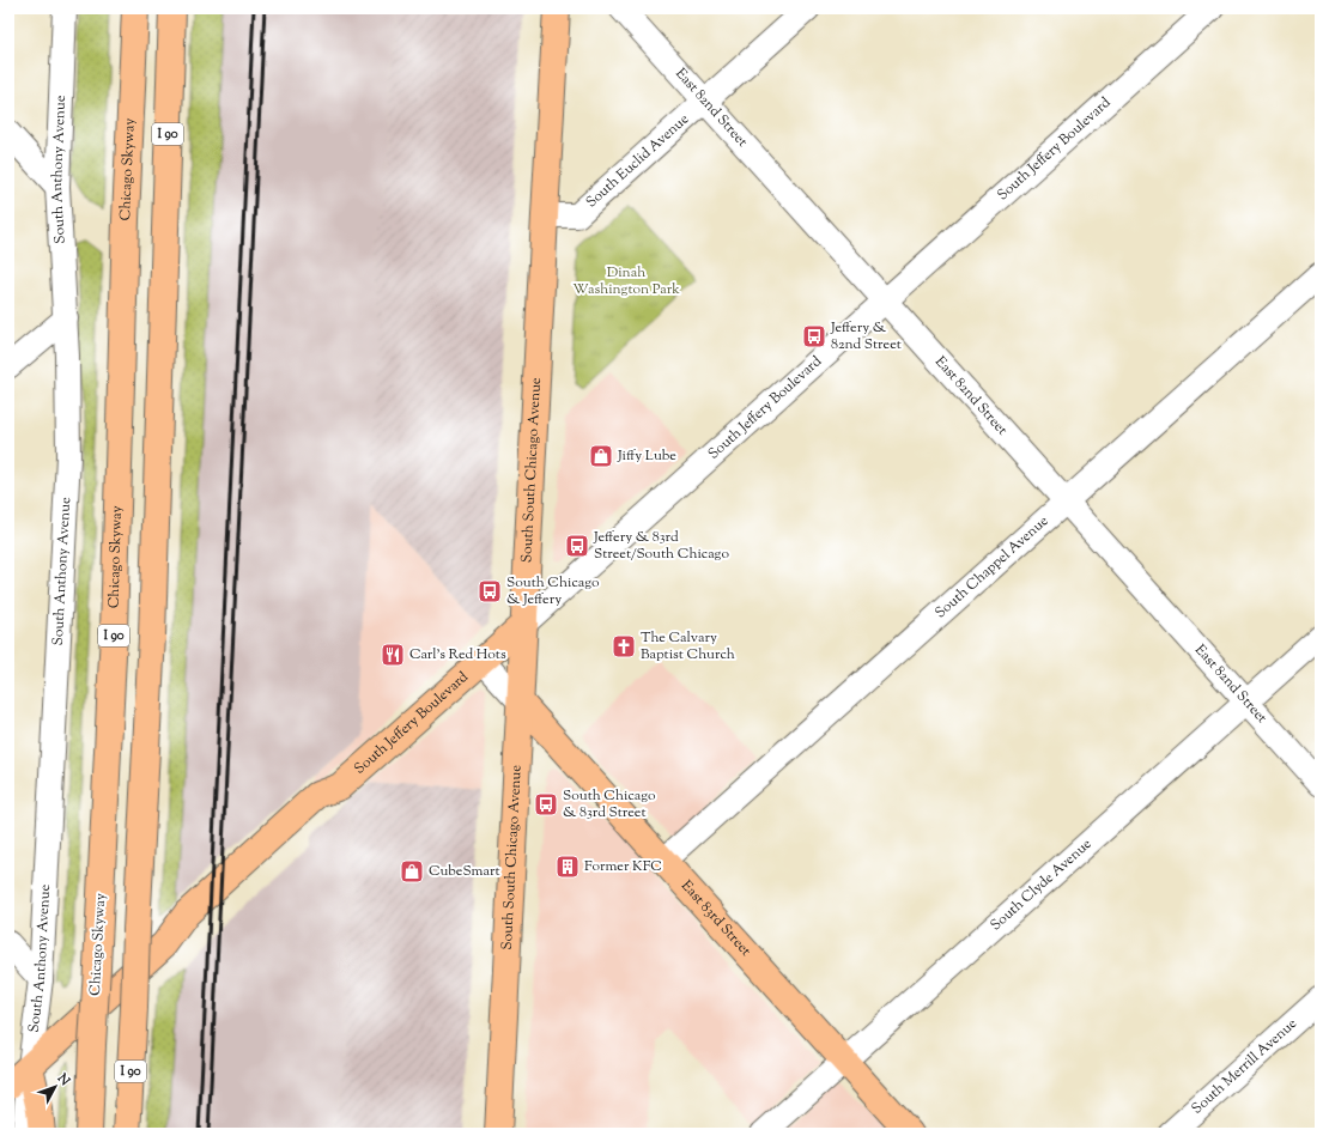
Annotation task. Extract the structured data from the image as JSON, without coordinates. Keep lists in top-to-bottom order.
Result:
{
  "streets": {
    "main road": [
      "I 90",
      "South Jeffery Boulevard",
      "Chicago Skyway",
      "South South Chicago Avenue",
      "East 83rd Street"
    ],
    "street": [
      "East 82nd Street",
      "South Euclid Avenue",
      "South Anthony Avenue",
      "South Chappel Avenue",
      "South Clyde Avenue",
      "South Merrill Avenue"
    ]
  },
  "crossings": [
    ["East 82nd Street", "South Jeffery Boulevard"],
    ["East 82nd Street", "South Euclid Avenue"],
    ["East 82nd Street", "South Chappel Avenue"],
    ["East 82nd Street", "South Clyde Avenue"],
    ["South Jeffery Boulevard", "South Anthony Avenue"],
    ["South Jeffery Boulevard", "South South Chicago Avenue"],
    ["South Jeffery Boulevard", "East 83rd Street"],
    ["South Euclid Avenue", "South South Chicago Avenue"],
    ["South South Chicago Avenue", "East 83rd Street"],
    ["South Chappel Avenue", "East 83rd Street"],
    ["South Clyde Avenue", "East 83rd Street"]
  ],
  "parks": ["Dinah Washington Park"],
  "places": {
    "bus stop": [
      "Jeffery & 82nd Street",
      "Jeffery & 83rd Street/South Chicago",
      "South Chicago & Jeffery",
      "South Chicago & 83rd Street"
    ],
    "shop": ["Jiffy Lube", "CubeSmart"],
    "church": ["The Calvary Baptist Church"],
    "restaurant": ["Carl's Red Hots"],
    "building": ["Former KFC"]
  },
  "north": "top right"
}
